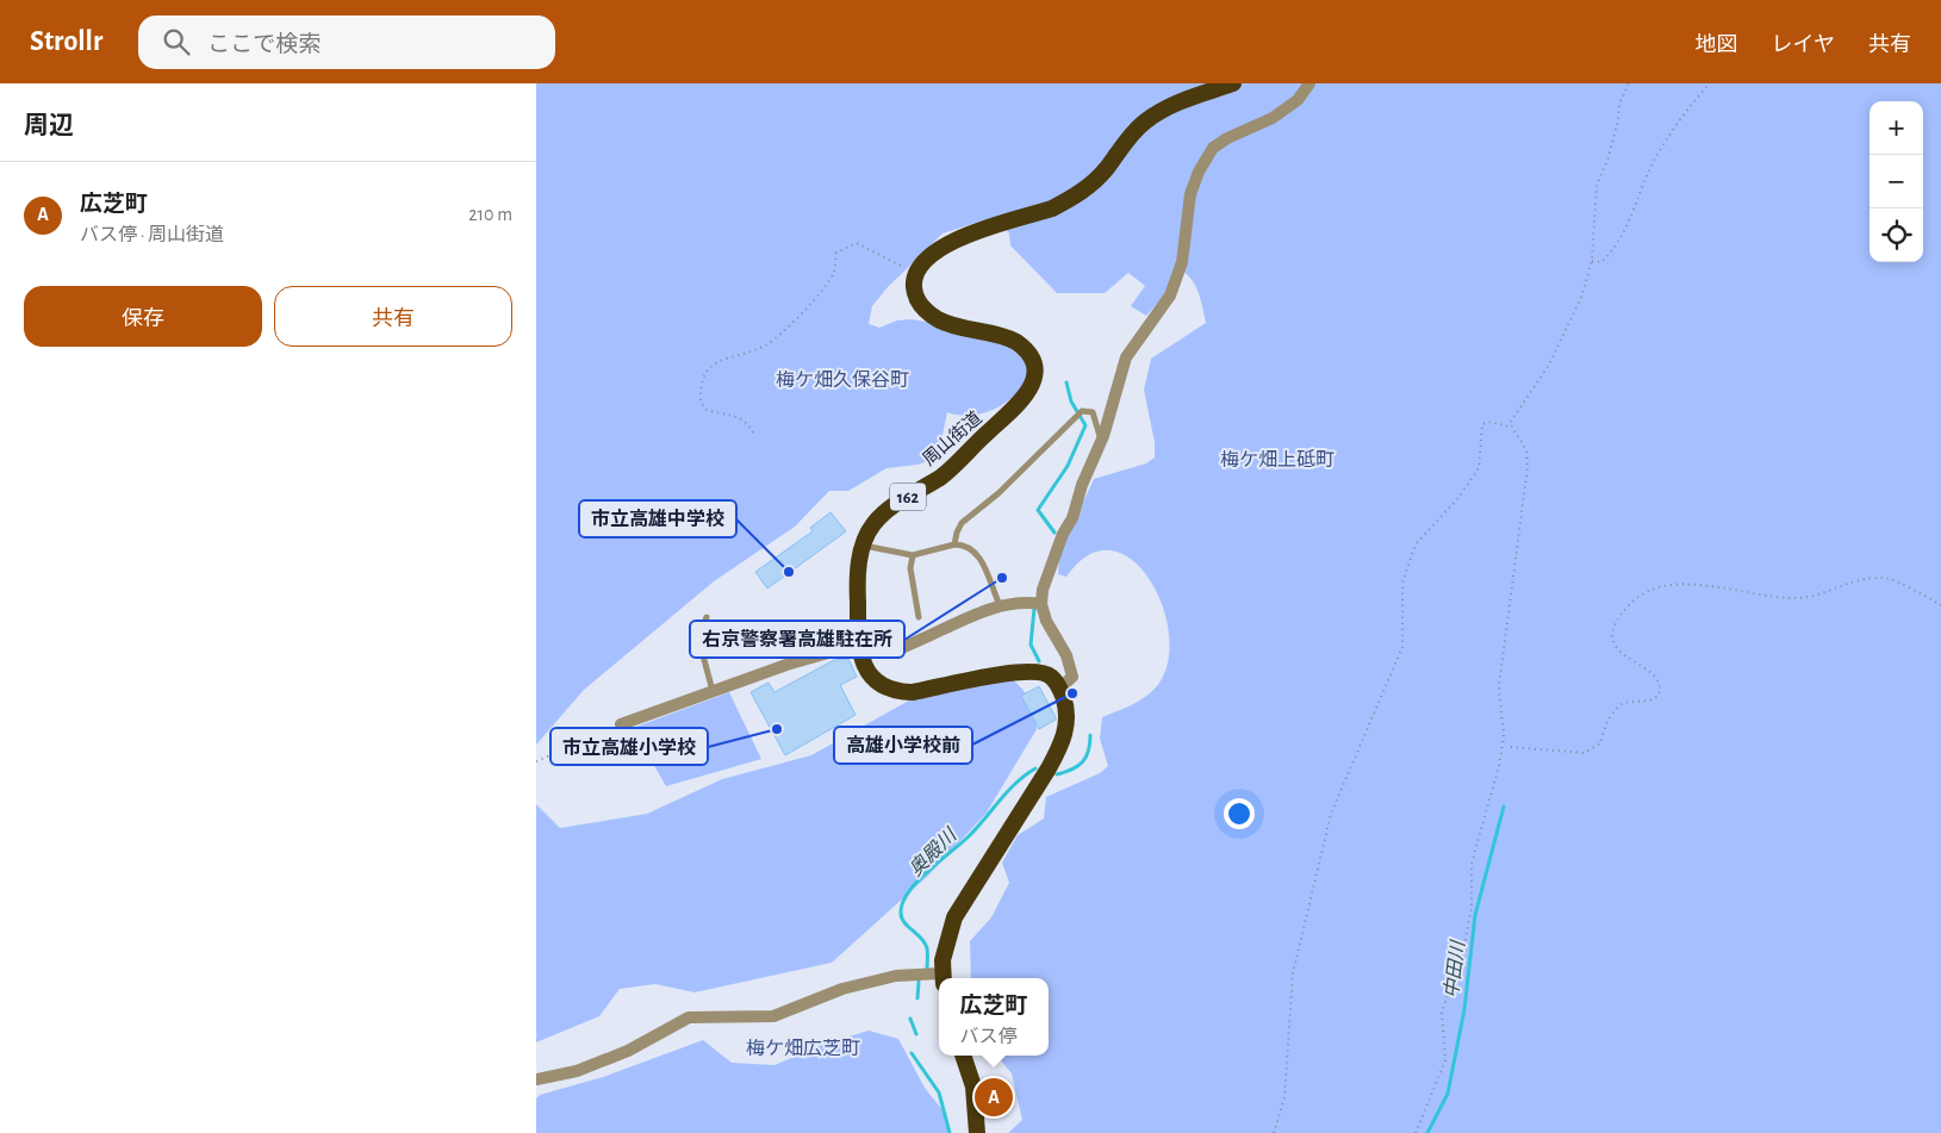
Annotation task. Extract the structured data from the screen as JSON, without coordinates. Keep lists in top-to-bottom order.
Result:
{
  "streets": {
    "highway": ["周山街道", "162"]
  },
  "districts": ["梅ケ畑久保谷町", "梅ケ畑上砥町", "梅ケ畑広芝町"],
  "water": ["奥殿川", "中田川"],
  "places": [
    "市立高雄中学校",
    "右京警察署高雄駐在所",
    "高雄小学校前",
    "市立高雄小学校"
  ],
  "page": {
    "header": "Strollr",
    "search": "ここで検索",
    "nav": ["地図", "レイヤ", "共有"],
    "heading": "周辺",
    "map_buttons": ["+", "−"],
    "list": [
      {
        "mark": "A",
        "name": "広芝町",
        "note": "バス停 · 周山街道",
        "value": "210 m"
      }
    ],
    "buttons": ["保存", "共有"],
    "popup": ["広芝町", "バス停"],
    "pins": "A"
  }
}
